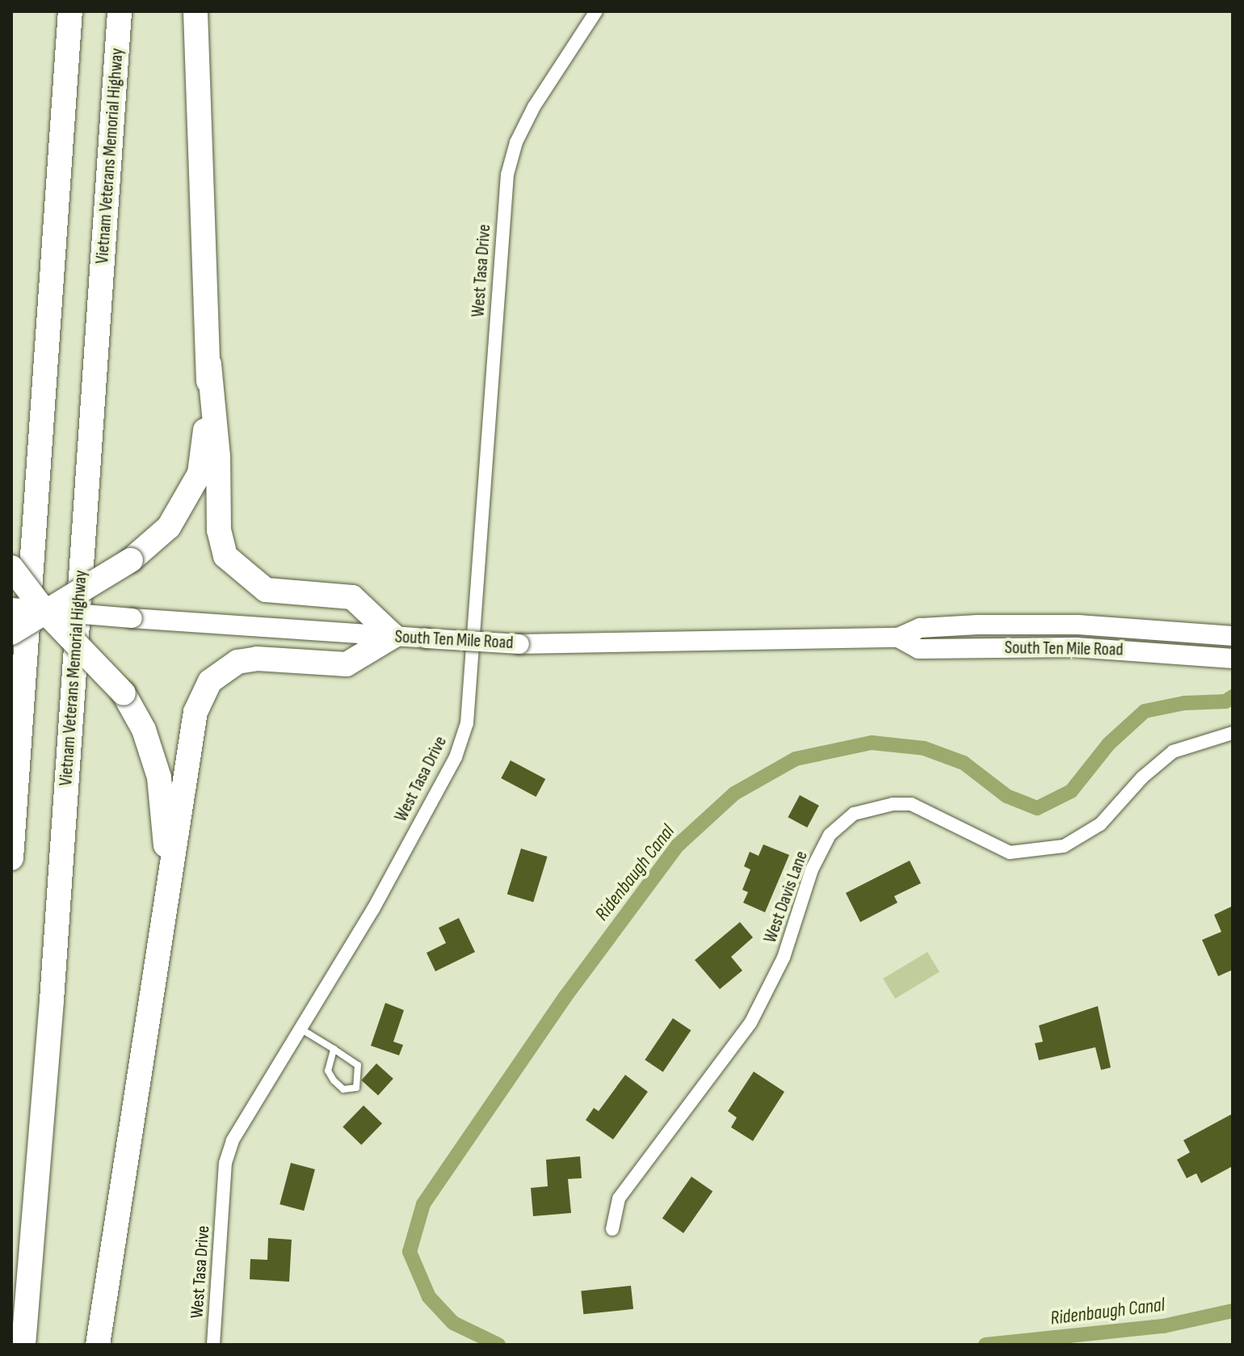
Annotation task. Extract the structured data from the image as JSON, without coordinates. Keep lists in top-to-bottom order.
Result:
{
  "streets": {
    "highway": ["Vietnam Veterans Memorial Highway"],
    "main road": ["South Ten Mile Road"],
    "street": ["West Tasa Drive", "West Davis Lane"]
  },
  "water": ["Ridenbaugh Canal"]
}
